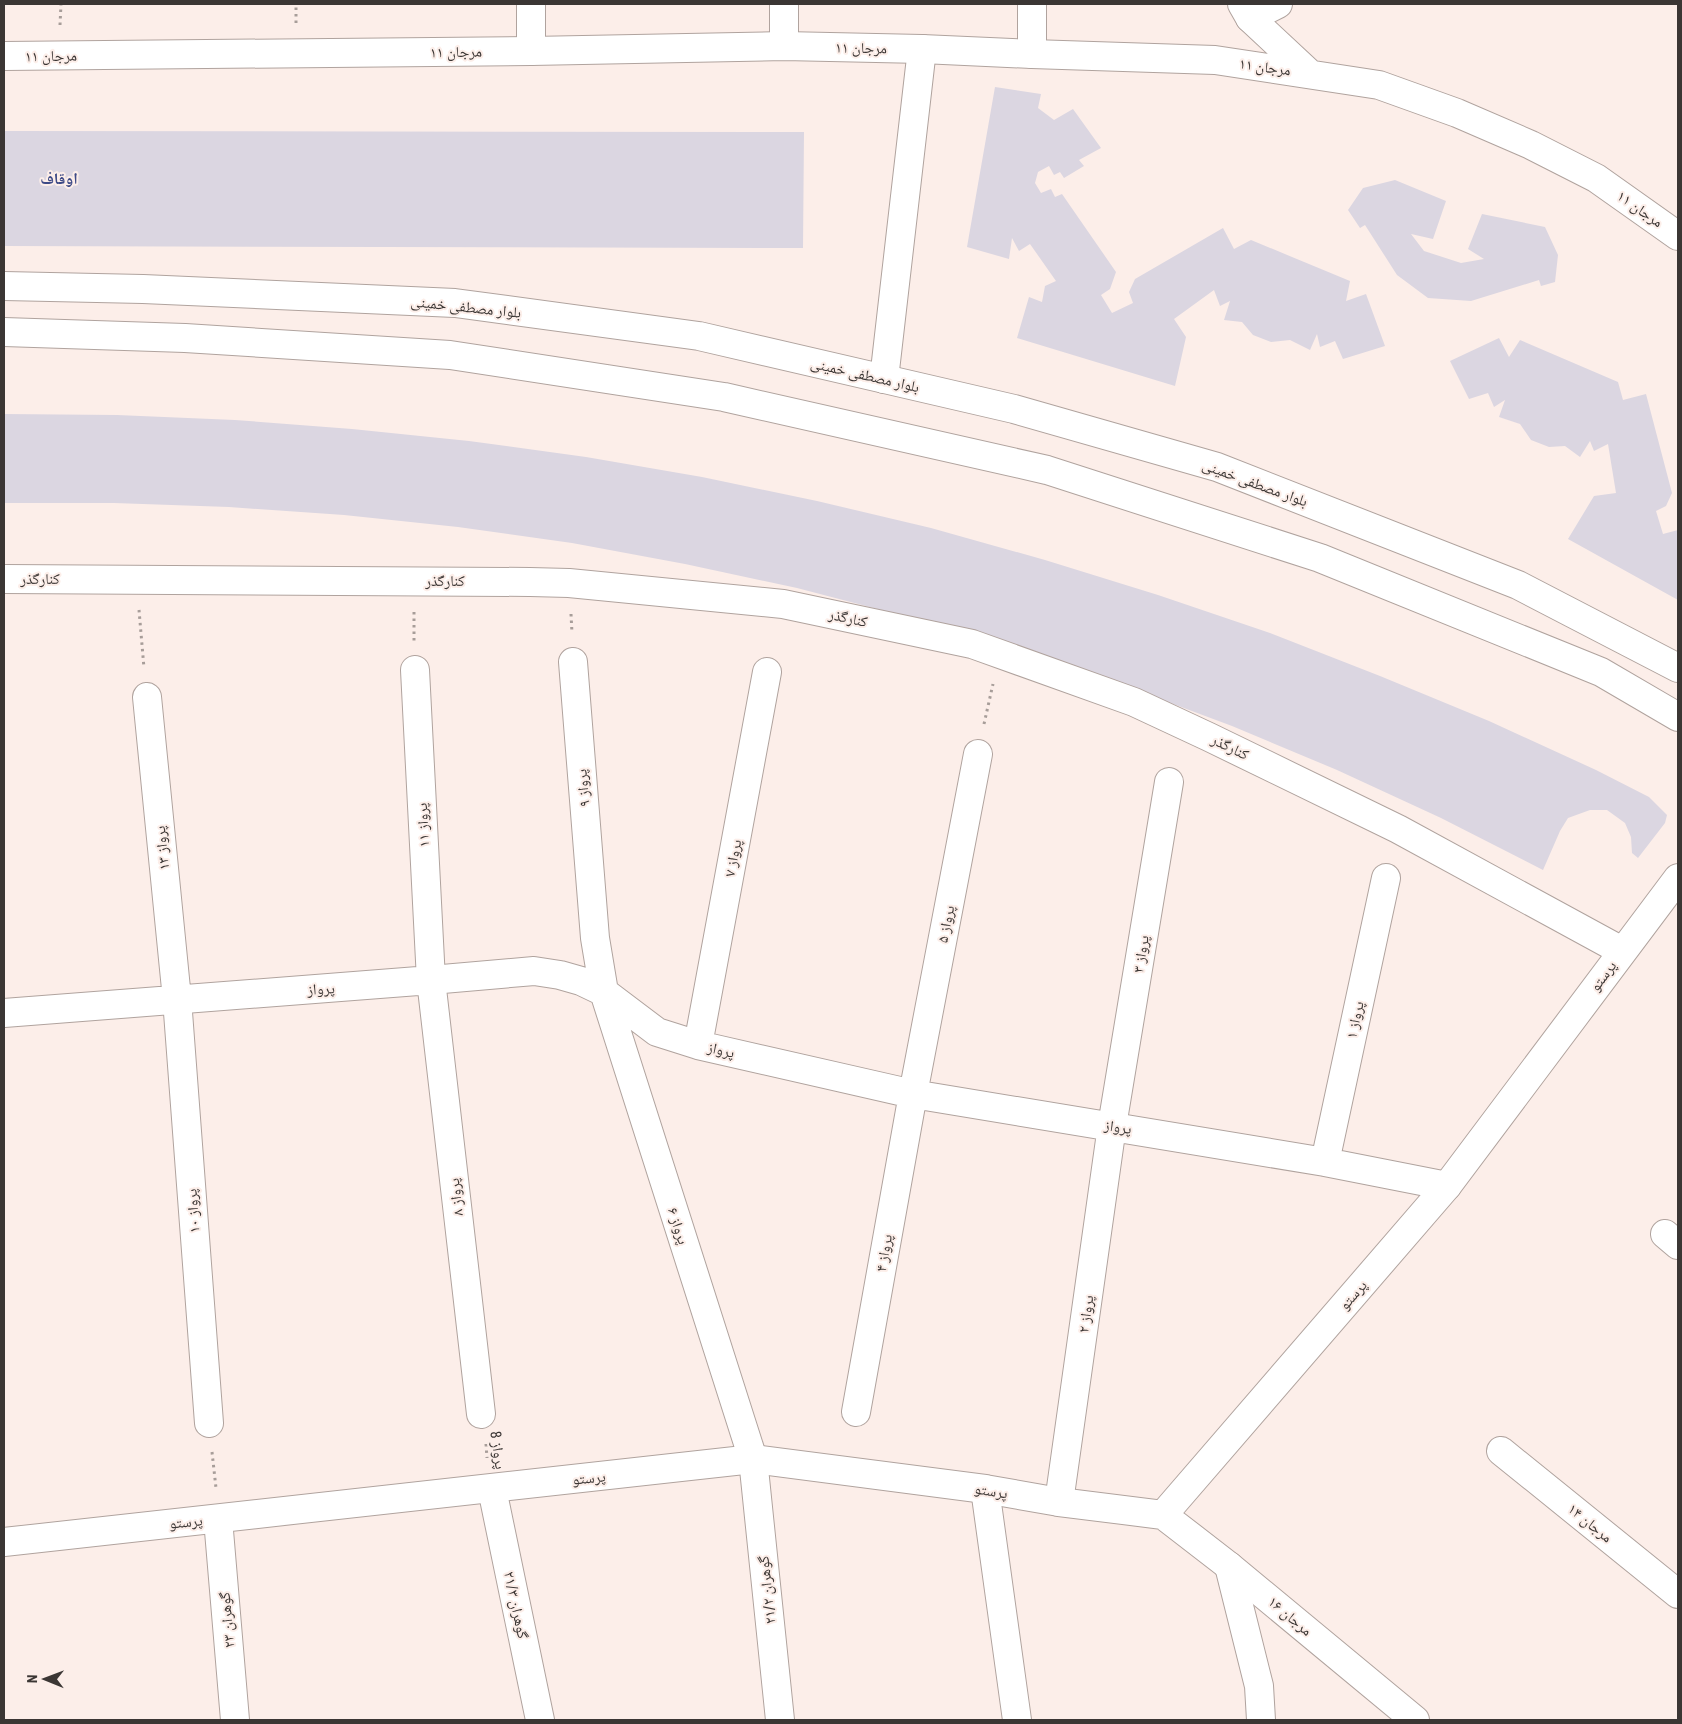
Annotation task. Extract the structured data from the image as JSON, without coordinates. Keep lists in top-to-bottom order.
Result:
{
  "streets": {
    "street": [
      "مرجان ۱۱",
      "بلوار مصطفی خمینی",
      "کنارگذر",
      "پرواز ۹",
      "پرواز ۱۱",
      "پرواز ۱۳",
      "پرواز ۷",
      "پرواز ۵",
      "پرواز ۳",
      "پرستو",
      "پرواز",
      "پرواز ۱",
      "پرواز ۸",
      "پرواز ۱۰",
      "پرواز ۶",
      "پرواز ۴",
      "پرواز ۲",
      "مرجان ۱۴",
      "گوهران ۲۱/۲",
      "گوهران ۲۱/۳",
      "مرجان ۱۶",
      "گوهران ۲۳"
    ],
    "path": ["پرواز 8"]
  },
  "crossings": [
    ["کنارگذر", "پرستو"],
    ["پرواز ۹", "پرواز"],
    ["پرواز ۹", "پرواز ۶"],
    ["پرواز ۱۱", "پرواز"],
    ["پرواز ۱۱", "پرواز ۸"],
    ["پرواز ۱۳", "پرواز"],
    ["پرواز ۱۳", "پرواز ۱۰"],
    ["پرواز ۷", "پرواز"],
    ["پرواز ۵", "پرواز"],
    ["پرواز ۵", "پرواز ۴"],
    ["پرواز ۳", "پرواز"],
    ["پرواز ۳", "پرواز ۲"],
    ["پرستو", "پرواز"],
    ["پرستو", "پرواز ۶"],
    ["پرستو", "پرواز ۲"],
    ["پرستو", "پرواز 8"],
    ["پرستو", "گوهران ۲۱/۲"],
    ["پرستو", "گوهران ۲۱/۳"],
    ["پرستو", "مرجان ۱۶"],
    ["پرستو", "گوهران ۲۳"],
    ["پرواز", "پرواز ۱"],
    ["پرواز", "پرواز ۸"],
    ["پرواز", "پرواز ۱۰"],
    ["پرواز", "پرواز ۶"],
    ["پرواز", "پرواز ۴"],
    ["پرواز", "پرواز ۲"],
    ["پرواز ۸", "پرواز 8"],
    ["پرواز ۶", "گوهران ۲۱/۲"],
    ["پرواز 8", "گوهران ۲۱/۳"]
  ],
  "districts": ["اوقاف"],
  "north": "left"
}
